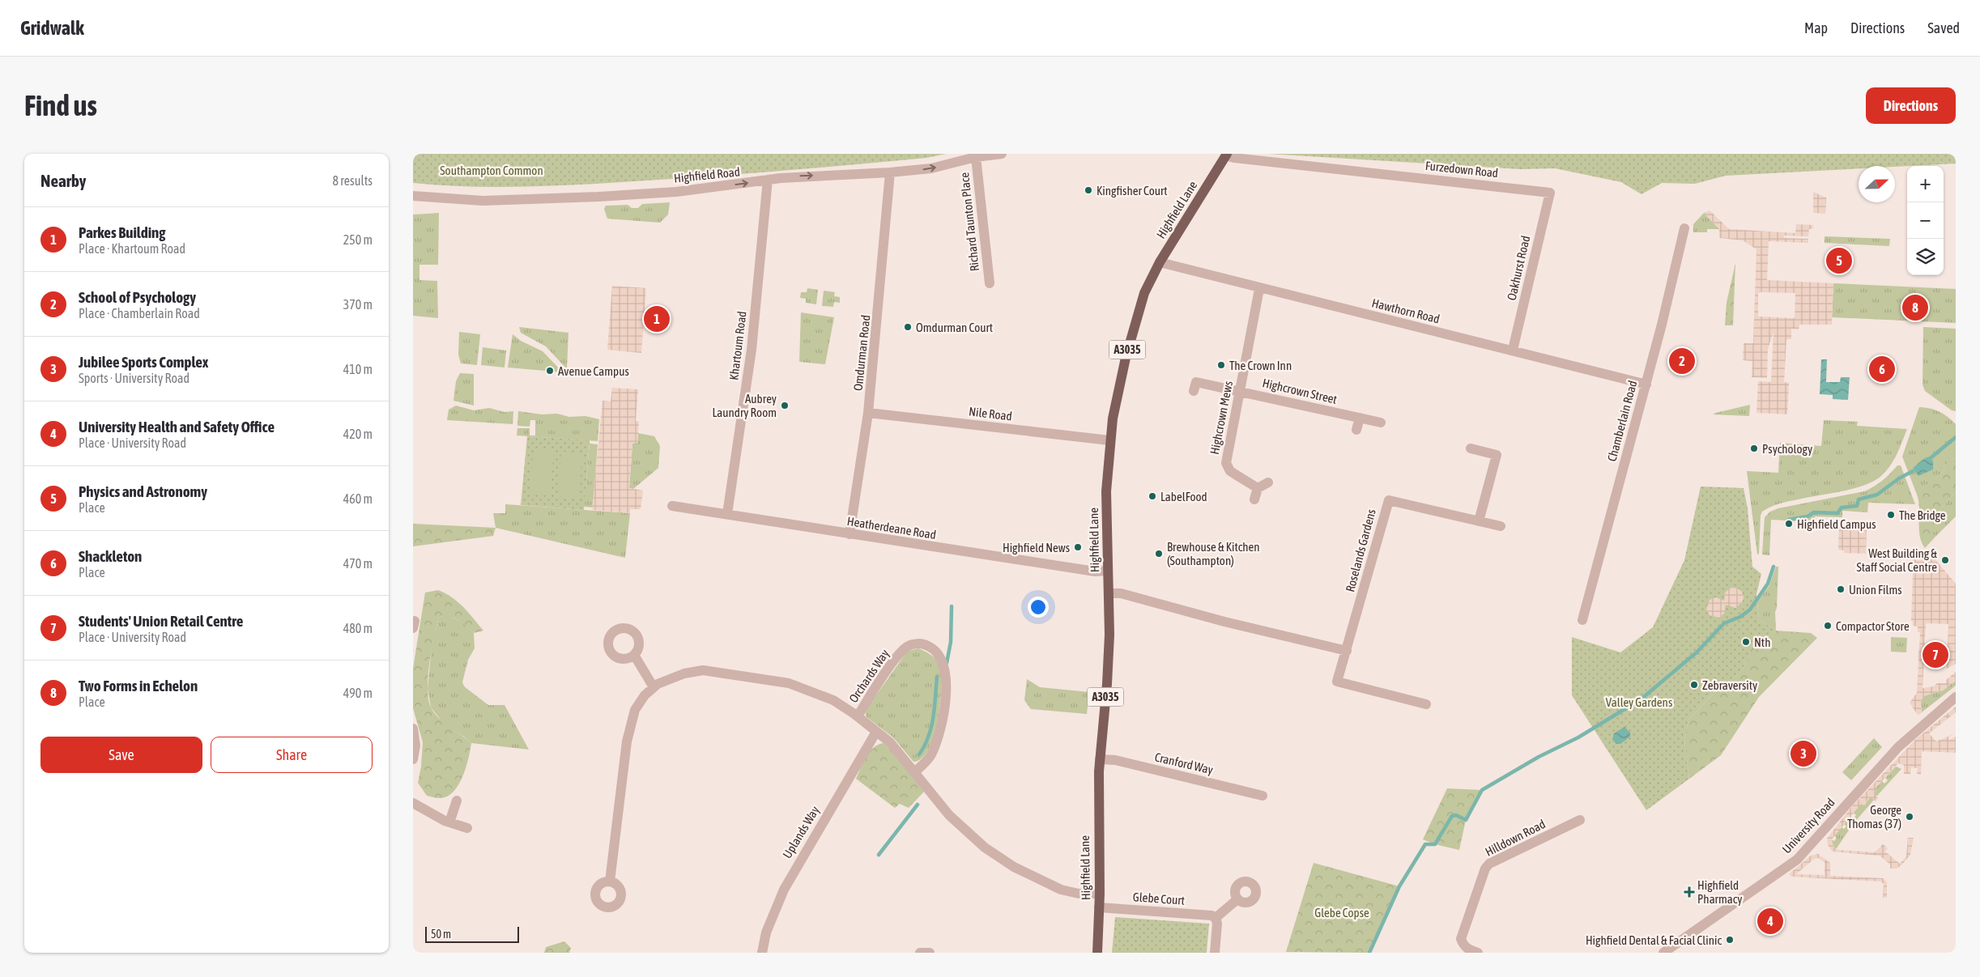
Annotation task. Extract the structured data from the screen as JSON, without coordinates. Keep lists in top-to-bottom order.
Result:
{
  "streets": {
    "main road": ["Highfield Lane", "A3035"],
    "street": [
      "Furzedown Road",
      "Highfield Road",
      "Richard Taunton Place",
      "Oakhurst Road",
      "Hawthorn Road",
      "Khartoum Road",
      "Omdurman Road",
      "Highcrown Street",
      "Nile Road",
      "Highcrown Mews",
      "Chamberlain Road",
      "Heatherdeane Road",
      "Roselands Gardens",
      "Orchards Way",
      "Cranford Way",
      "University Road",
      "Uplands Way",
      "Hilldown Road",
      "Glebe Court"
    ]
  },
  "crossings": [
    ["Furzedown Road", "Highfield Lane"],
    ["Furzedown Road", "Oakhurst Road"],
    ["Highfield Road", "Richard Taunton Place"],
    ["Highfield Road", "Khartoum Road"],
    ["Highfield Road", "Omdurman Road"],
    ["Highfield Lane", "Hawthorn Road"],
    ["Highfield Lane", "Nile Road"],
    ["Highfield Lane", "Heatherdeane Road"],
    ["Highfield Lane", "Orchards Way"],
    ["Highfield Lane", "Cranford Way"],
    ["Highfield Lane", "Glebe Court"],
    ["Oakhurst Road", "Hawthorn Road"],
    ["Hawthorn Road", "Highcrown Mews"],
    ["Hawthorn Road", "Chamberlain Road"],
    ["Khartoum Road", "Heatherdeane Road"],
    ["Omdurman Road", "Nile Road"],
    ["Omdurman Road", "Heatherdeane Road"],
    ["Highcrown Street", "Highcrown Mews"],
    ["Orchards Way", "Uplands Way"]
  ],
  "one_way": ["Highfield Road"],
  "parks": ["Southampton Common", "Valley Gardens", "Glebe Copse"],
  "places": {
    "other": [
      "Kingfisher Court",
      "Omdurman Court",
      "The Crown Inn",
      "Avenue Campus",
      "Aubrey Laundry Room",
      "Psychology",
      "LabelFood",
      "The Bridge",
      "Highfield Campus",
      "Highfield News",
      "Brewhouse & Kitchen (Southampton)",
      "West Building & Staff Social Centre",
      "Union Films",
      "Compactor Store",
      "Nth",
      "Zebraversity",
      "George Thomas (37)",
      "Highfield Dental & Facial Clinic"
    ],
    "health": ["Highfield Pharmacy"]
  },
  "scale_bar": "50 m",
  "north": "right",
  "page": {
    "header": "Gridwalk",
    "nav": ["Map", "Directions", "Saved"],
    "buttons": [
      "Directions",
      ["Save", "Share"]
    ],
    "title": "Find us",
    "heading": ["Nearby", "8 results"],
    "map_buttons": ["+", "−"],
    "list": [
      {
        "mark": "1",
        "name": "Parkes Building",
        "note": "Place · Khartoum Road",
        "value": "250 m"
      },
      {
        "mark": "2",
        "name": "School of Psychology",
        "note": "Place · Chamberlain Road",
        "value": "370 m"
      },
      {
        "mark": "3",
        "name": "Jubilee Sports Complex",
        "note": "Sports · University Road",
        "value": "410 m"
      },
      {
        "mark": "4",
        "name": "University Health and Safety Office",
        "note": "Place · University Road",
        "value": "420 m"
      },
      {
        "mark": "5",
        "name": "Physics and Astronomy",
        "note": "Place",
        "value": "460 m"
      },
      {
        "mark": "6",
        "name": "Shackleton",
        "note": "Place",
        "value": "470 m"
      },
      {
        "mark": "7",
        "name": "Students' Union Retail Centre",
        "note": "Place · University Road",
        "value": "480 m"
      },
      {
        "mark": "8",
        "name": "Two Forms in Echelon",
        "note": "Place",
        "value": "490 m"
      }
    ],
    "pins": [
      "5",
      "8",
      "1",
      "2",
      "6",
      "7",
      "3",
      "4"
    ],
    "scale": "50 m"
  }
}
